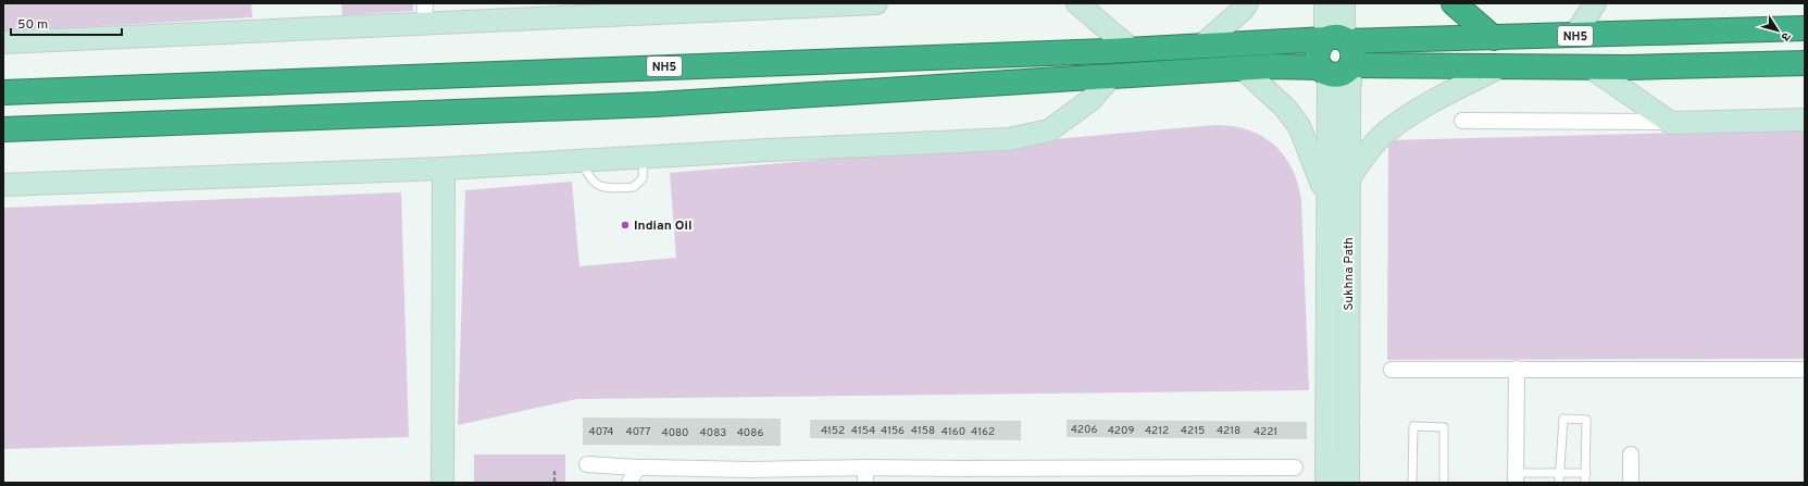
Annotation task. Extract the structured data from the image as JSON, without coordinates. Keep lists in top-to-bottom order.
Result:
{
  "streets": {
    "highway": ["NH5"],
    "street": ["Sukhna Path"]
  },
  "crossings": [
    ["NH5", "Sukhna Path"]
  ],
  "places": ["Indian Oil"],
  "house_numbers": [
    "4206",
    "4152",
    "4154",
    "4156",
    "4158",
    "4209",
    "4212",
    "4215",
    "4218",
    "4074",
    "4077",
    "4160",
    "4162",
    "4221",
    "4080",
    "4083",
    "4086"
  ],
  "scale_bar": "50 m",
  "north": "bottom right"
}
